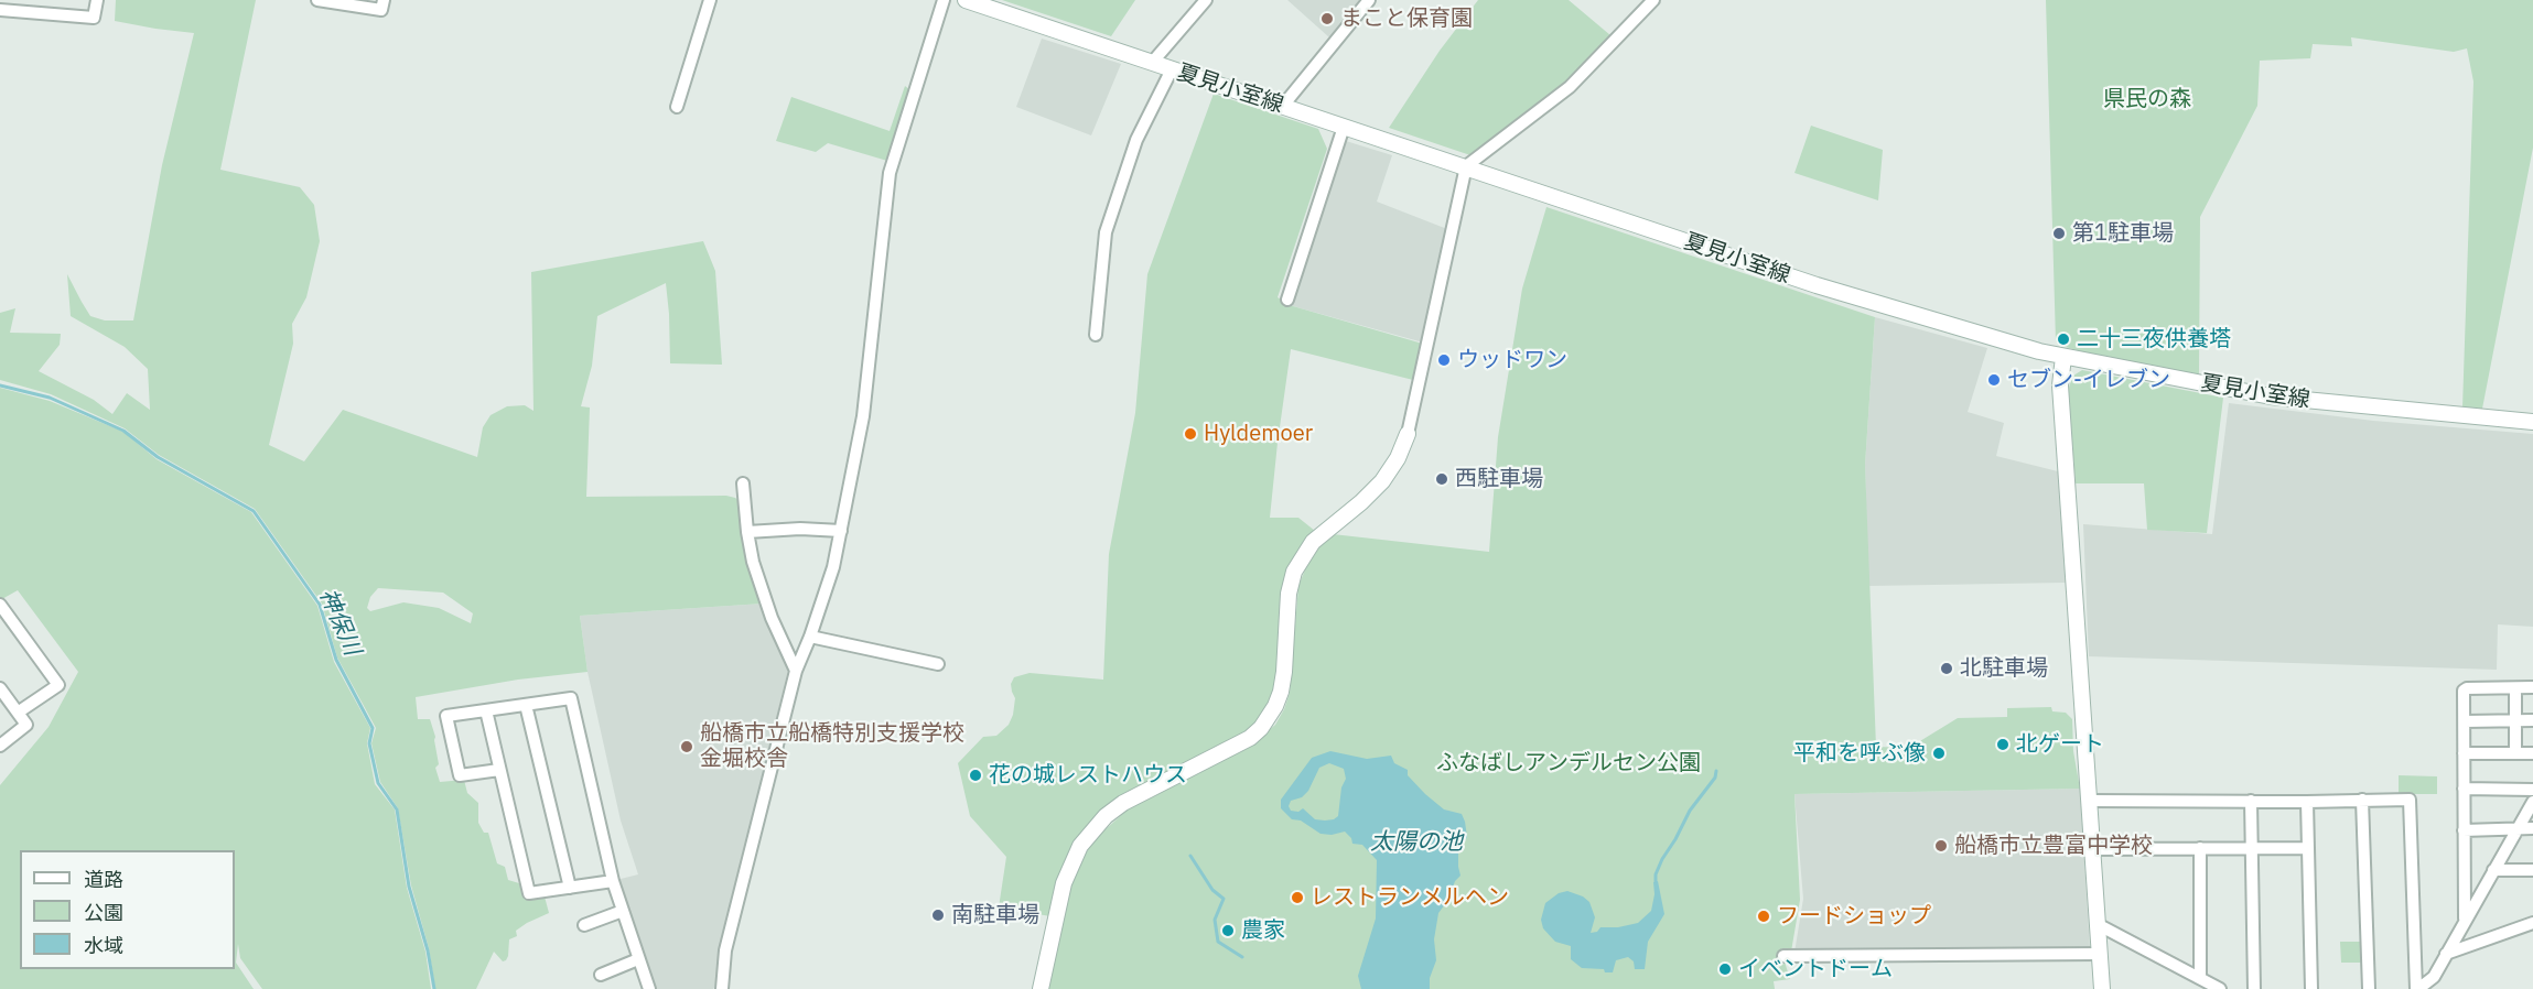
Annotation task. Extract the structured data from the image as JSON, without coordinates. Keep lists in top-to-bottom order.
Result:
{
  "streets": {
    "main road": ["夏見小室線"]
  },
  "water": ["神保川", "太陽の池"],
  "parks": ["県民の森", "ふなばしアンデルセン公園"],
  "places": [
    "まこと保育園",
    "第1駐車場",
    "二十三夜供養塔",
    "ウッドワン",
    "セブン-イレブン",
    "Hyldemoer",
    "西駐車場",
    "北駐車場",
    "北ゲート",
    "船橋市立船橋特別支援学校 金堀校舎",
    "平和を呼ぶ像",
    "花の城レストハウス",
    "船橋市立豊富中学校",
    "レストランメルヘン",
    "南駐車場",
    "フードショップ",
    "農家",
    "イベントドーム"
  ],
  "legend": ["道路", "公園", "水域"]
}
